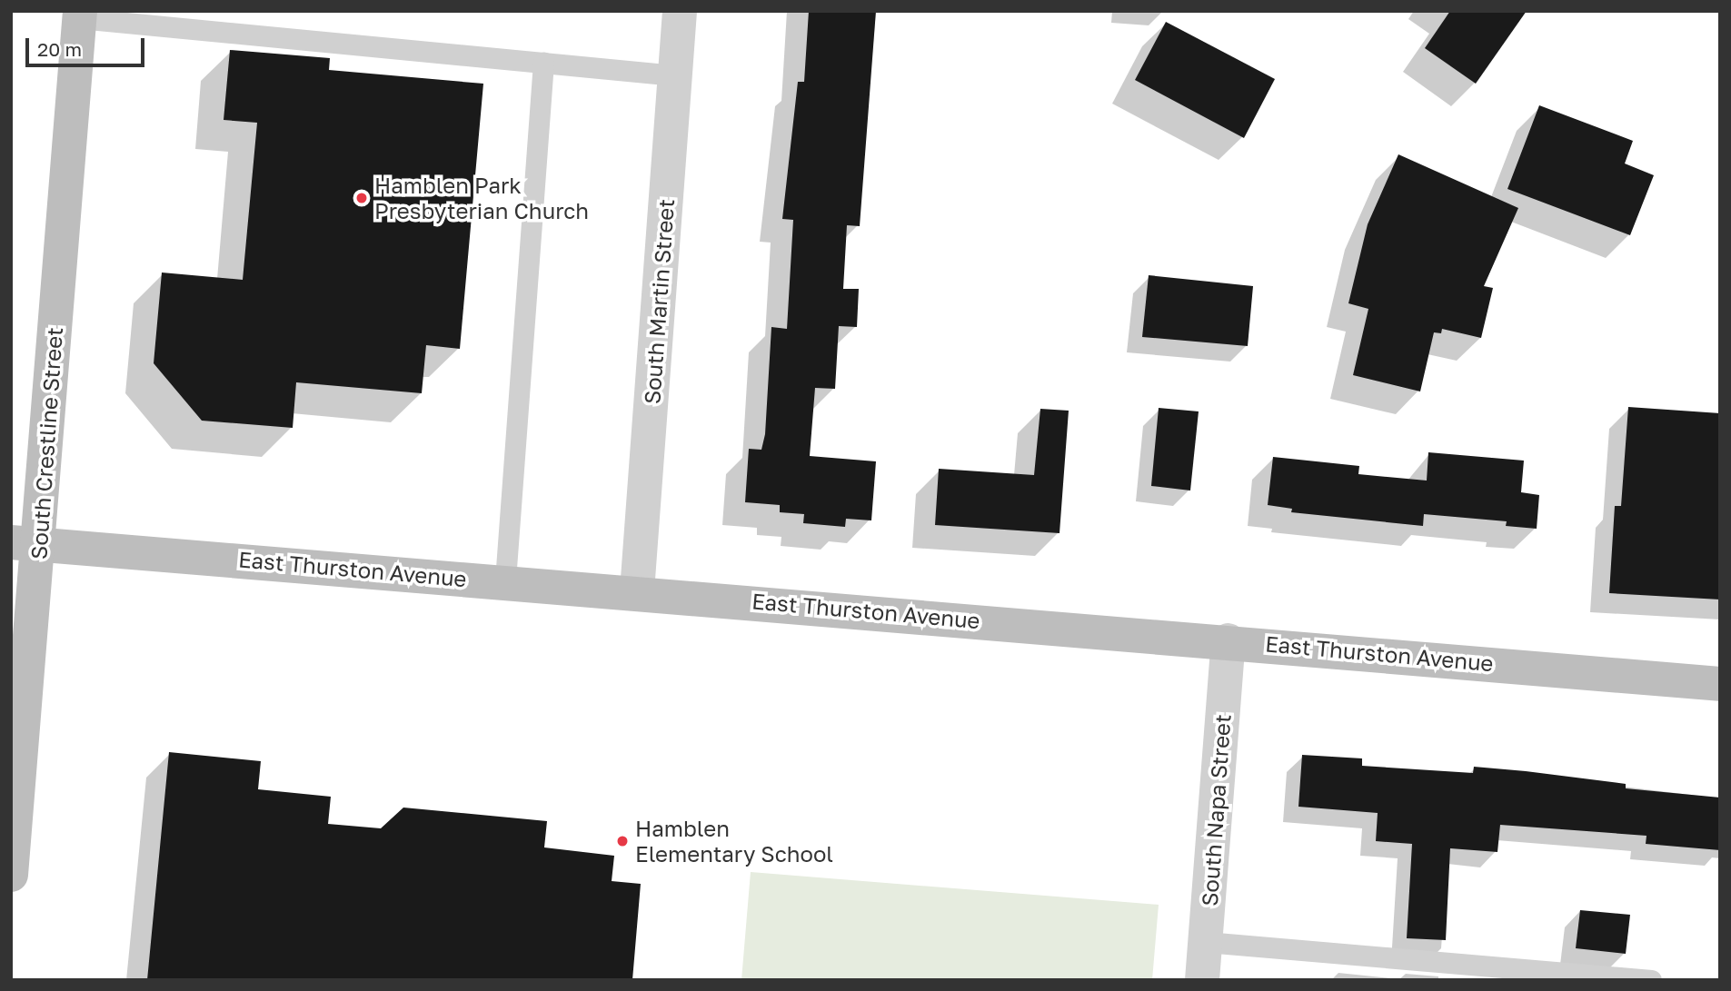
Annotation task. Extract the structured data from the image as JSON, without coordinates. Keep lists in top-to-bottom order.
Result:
{
  "streets": {
    "street": [
      "South Martin Street",
      "South Crestline Street",
      "East Thurston Avenue",
      "South Napa Street"
    ]
  },
  "crossings": [
    ["South Martin Street", "East Thurston Avenue"],
    ["South Crestline Street", "East Thurston Avenue"],
    ["East Thurston Avenue", "South Napa Street"]
  ],
  "places": ["Hamblen Park Presbyterian Church", "Hamblen Elementary School"],
  "scale_bar": "20 m"
}
